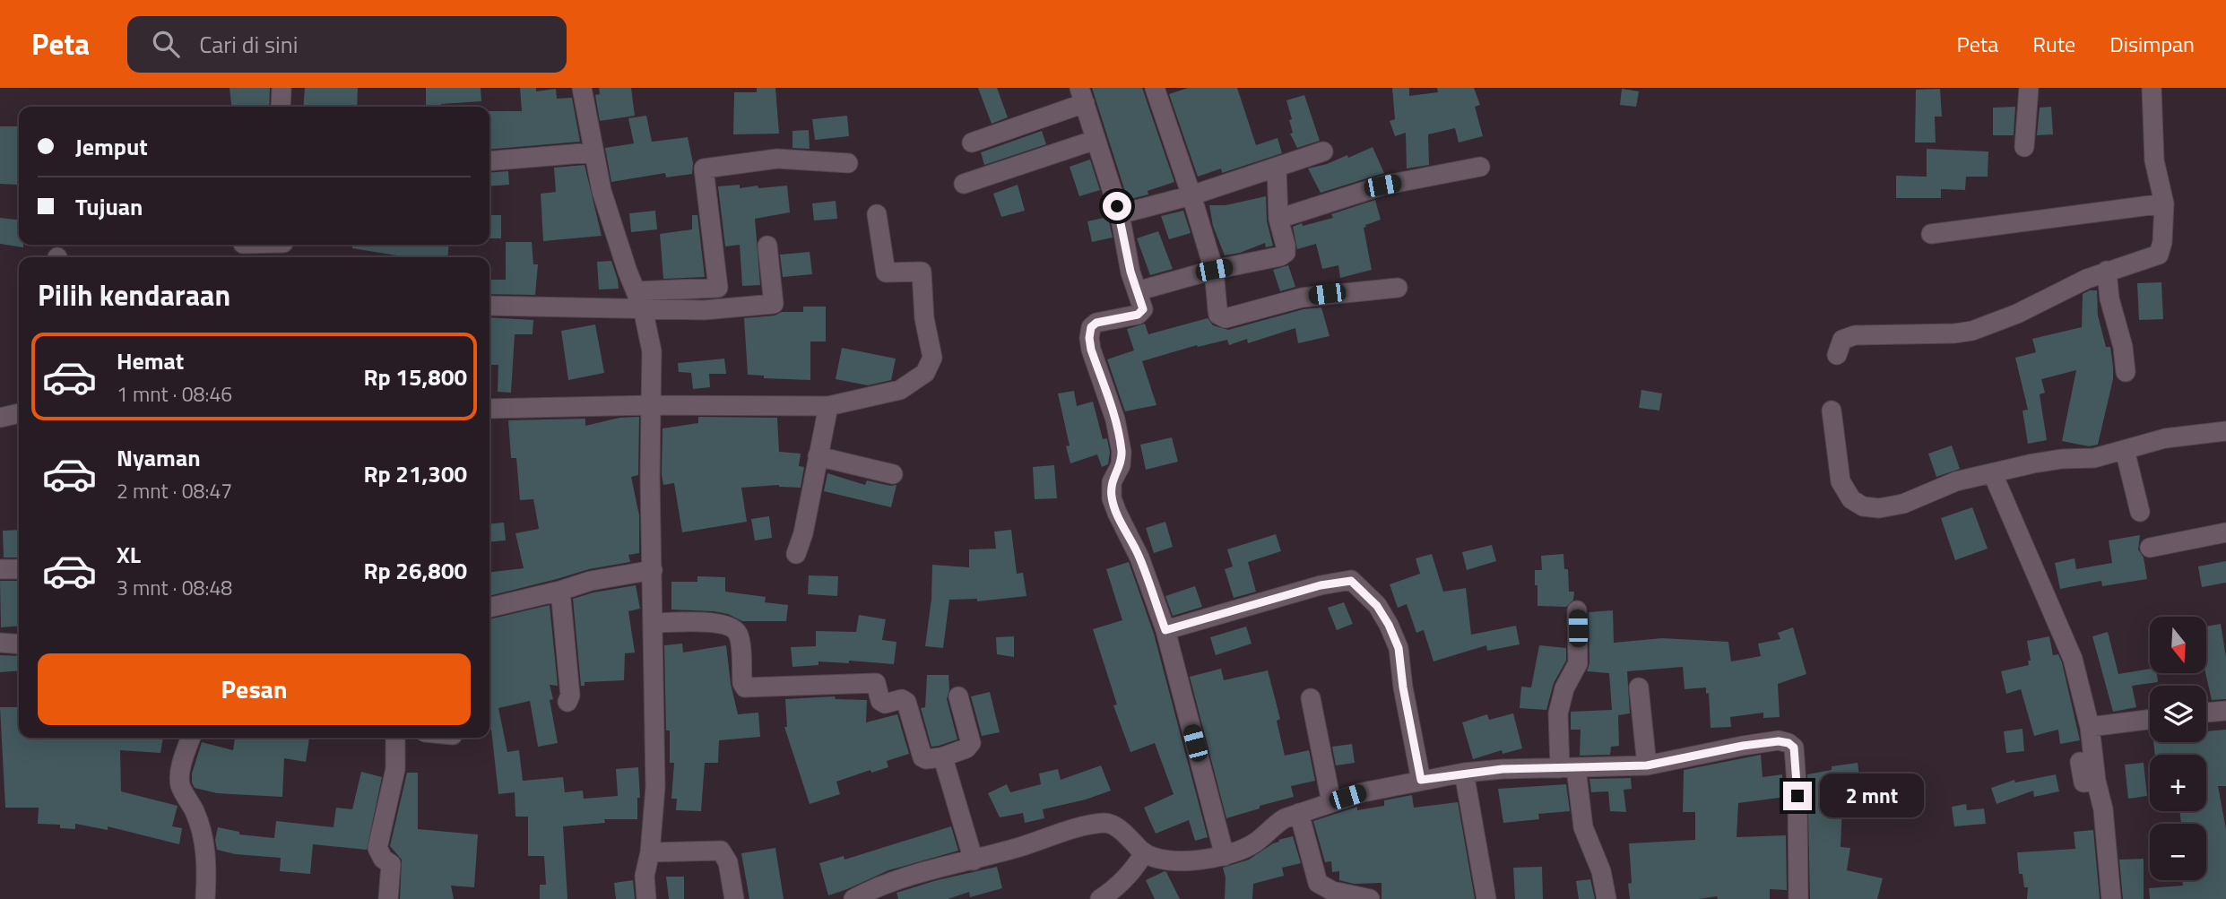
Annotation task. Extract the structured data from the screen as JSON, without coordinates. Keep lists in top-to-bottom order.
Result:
{
  "north": "bottom",
  "page": {
    "header": "Peta",
    "search": "Cari di sini",
    "nav": ["Peta", "Rute", "Disimpan"],
    "banner": ["Jemput", "Tujuan"],
    "heading": "Pilih kendaraan",
    "list": [
      {
        "name": "Hemat",
        "note": "1 mnt · 08:46",
        "value": "Rp 15,800"
      },
      {
        "name": "Nyaman",
        "note": "2 mnt · 08:47",
        "value": "Rp 21,300"
      },
      {
        "name": "XL",
        "note": "3 mnt · 08:48",
        "value": "Rp 26,800"
      }
    ],
    "map_buttons": ["+", "−"],
    "buttons": "Pesan",
    "bubble": "2 mnt"
  }
}
